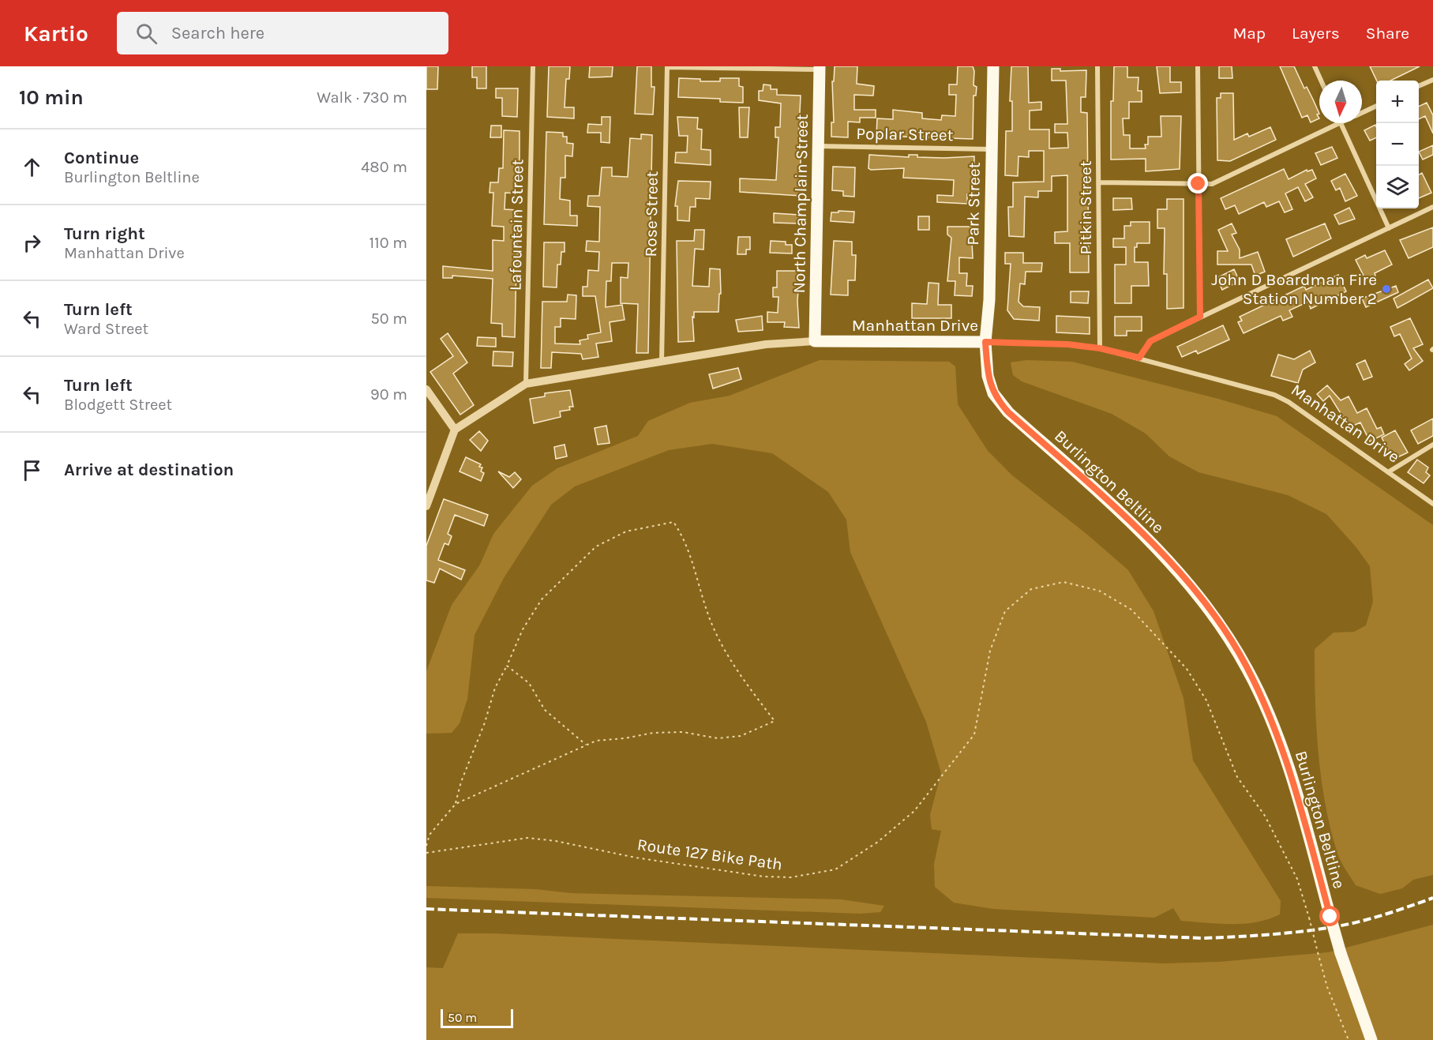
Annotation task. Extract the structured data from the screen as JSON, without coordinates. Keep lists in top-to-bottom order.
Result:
{
  "streets": {
    "main road": [
      "North Champlain Street",
      "Park Street",
      "Manhattan Drive",
      "Burlington Beltline"
    ],
    "street": [
      "Poplar Street",
      "Pitkin Street",
      "Rose Street",
      "Lafountain Street"
    ],
    "path": ["Route 127 Bike Path"]
  },
  "crossings": [
    ["Poplar Street", "North Champlain Street"],
    ["Poplar Street", "Park Street"],
    ["North Champlain Street", "Manhattan Drive"],
    ["Park Street", "Manhattan Drive"],
    ["Park Street", "Burlington Beltline"],
    ["Pitkin Street", "Manhattan Drive"],
    ["Rose Street", "Manhattan Drive"],
    ["Lafountain Street", "Manhattan Drive"],
    ["Manhattan Drive", "Burlington Beltline"]
  ],
  "places": ["John D Boardman Fire Station Number 2"],
  "scale_bar": "50 m",
  "north": "bottom",
  "page": {
    "header": "Kartio",
    "search": "Search here",
    "nav": ["Map", "Layers", "Share"],
    "heading": ["10 min", "Walk · 730 m"],
    "map_buttons": ["+", "−"],
    "list": [
      ["Continue", "Burlington Beltline", "480 m"],
      ["Turn right", "Manhattan Drive", "110 m"],
      ["Turn left", "Ward Street", "50 m"],
      ["Turn left", "Blodgett Street", "90 m"],
      "Arrive at destination"
    ],
    "scale": "50 m"
  }
}
